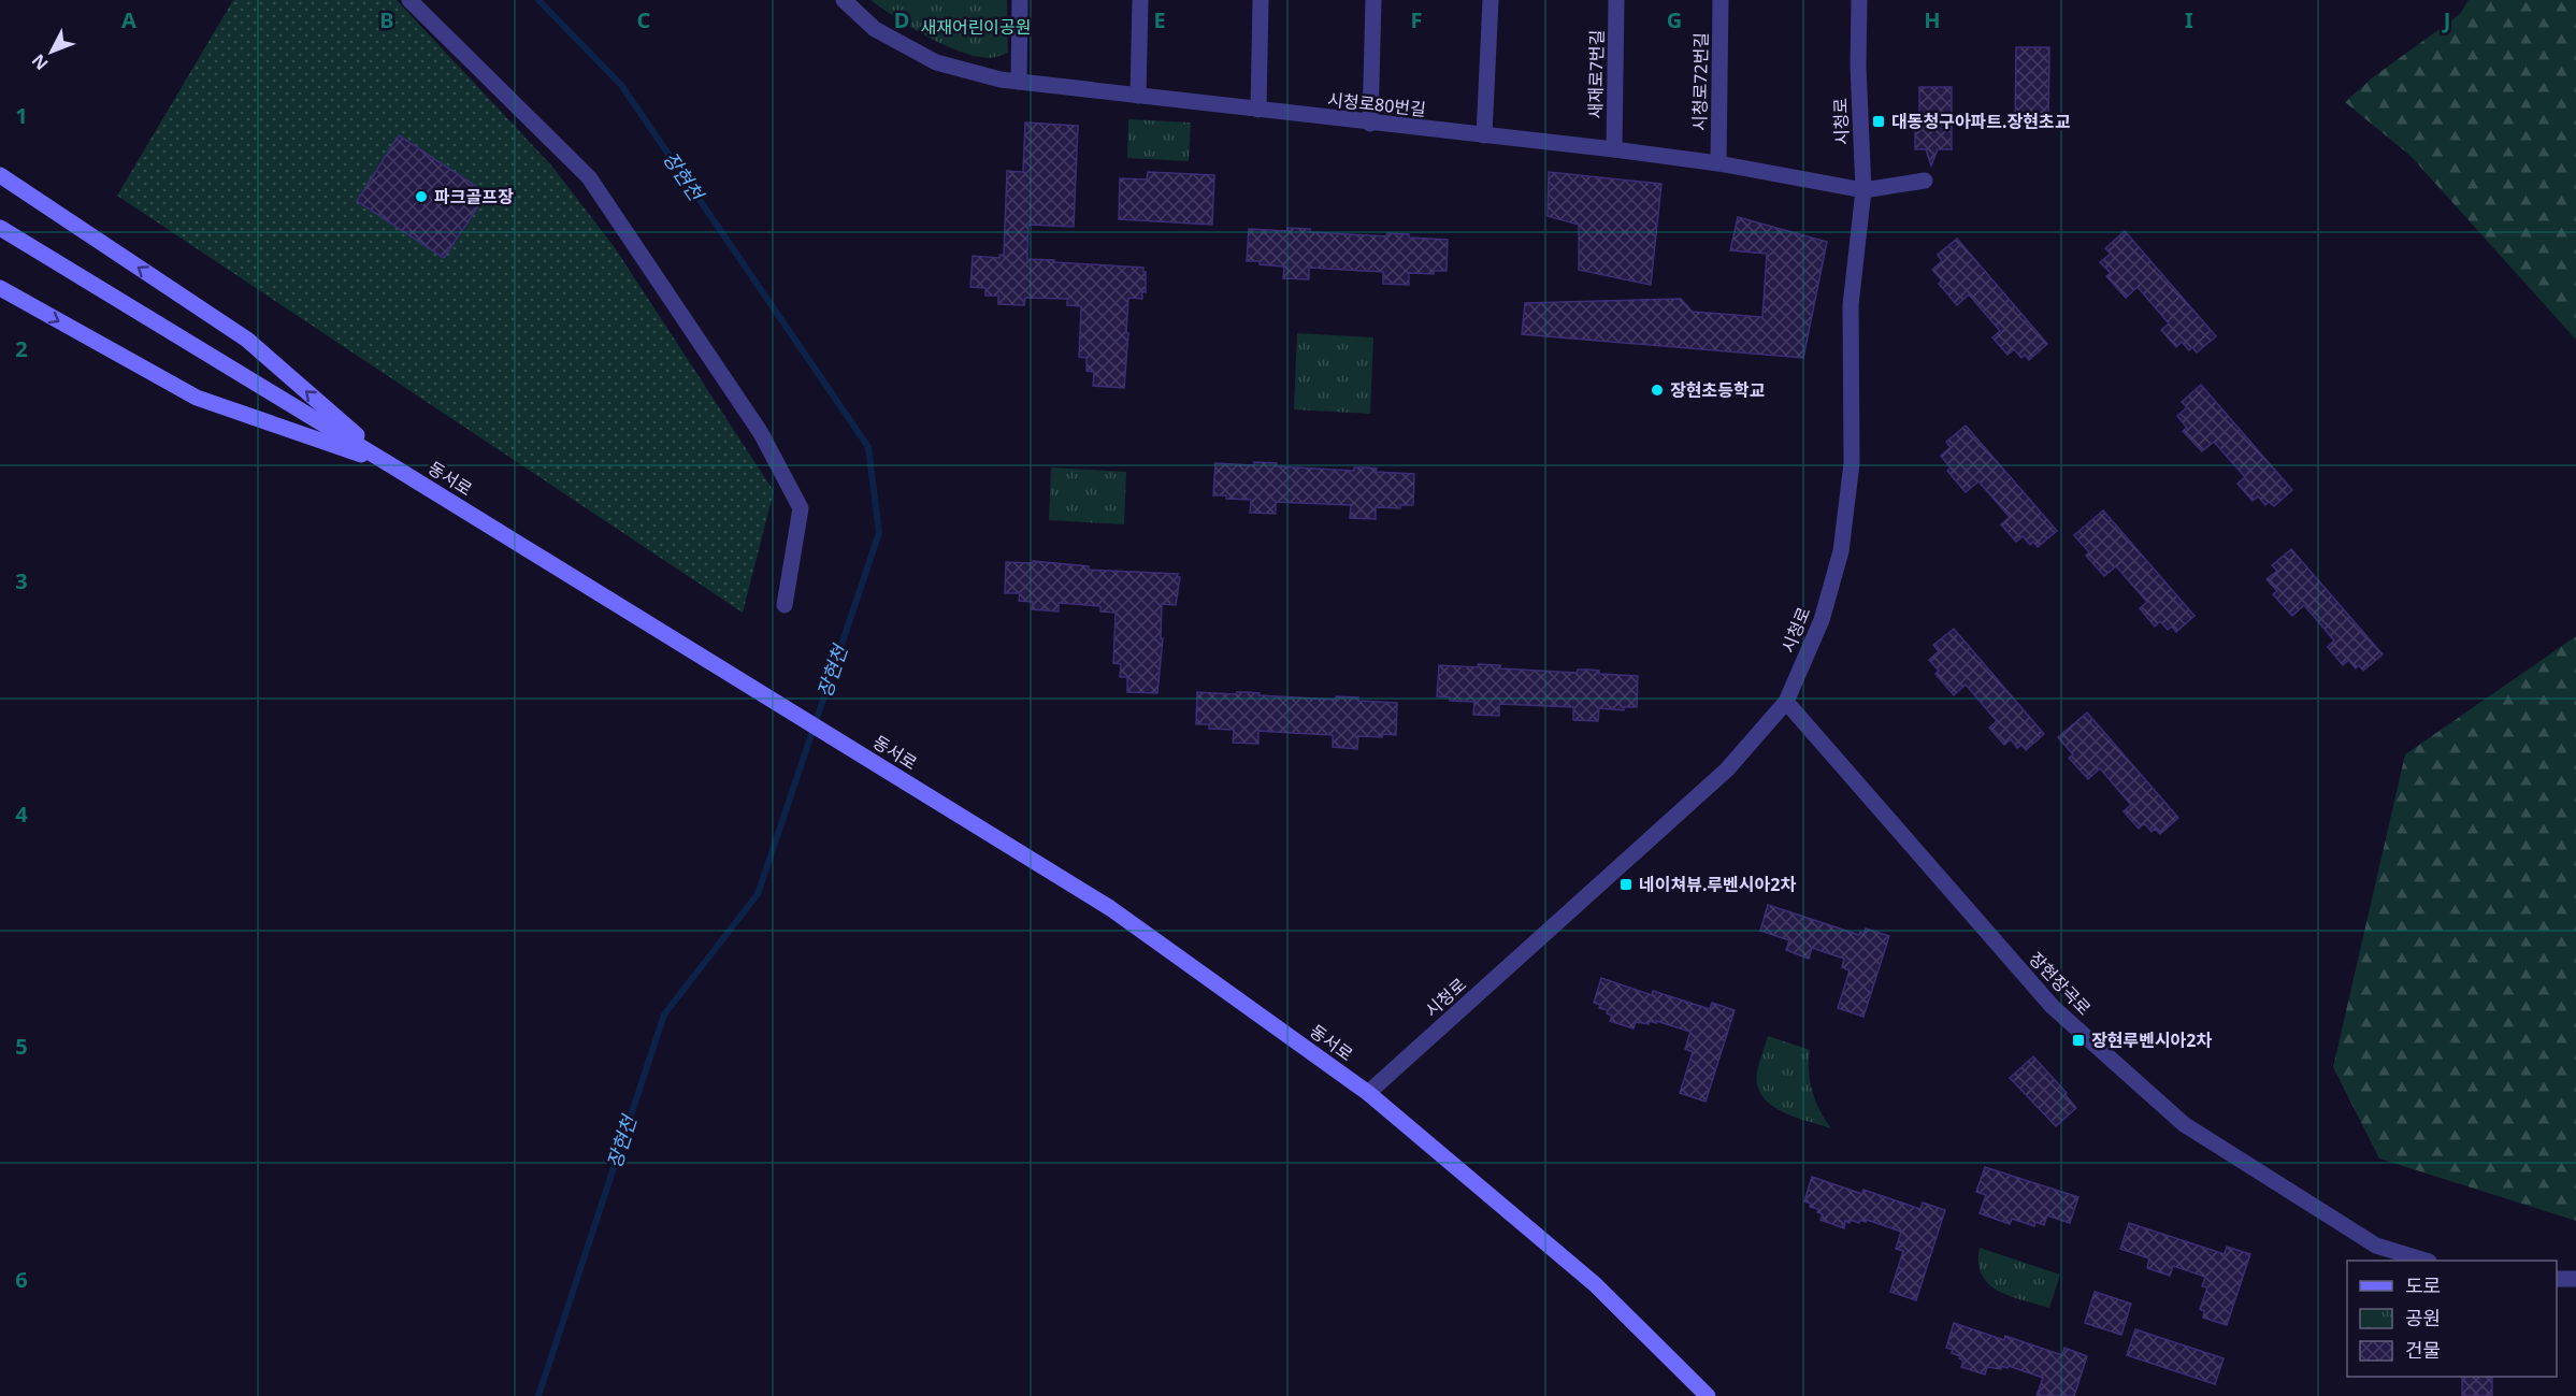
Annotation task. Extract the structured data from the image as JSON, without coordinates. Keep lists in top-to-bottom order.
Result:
{
  "streets": {
    "main road": ["동서로"],
    "street": [
      "새재로7번길",
      "시청로72번길",
      "시청로80번길",
      "시청로",
      "장현장곡로"
    ]
  },
  "crossings": [
    ["새재로7번길", "시청로80번길"],
    ["시청로72번길", "시청로80번길"],
    ["시청로80번길", "시청로"],
    ["시청로", "동서로"],
    ["시청로", "장현장곡로"]
  ],
  "water": ["장현천"],
  "parks": ["새재어린이공원"],
  "places": {
    "transit": ["대동청구아파트.장현초교", "네이쳐뷰.루벤시아2차", "장현루벤시아2차"],
    "other": ["파크골프장", "장현초등학교"]
  },
  "legend": ["도로", "공원", "건물"],
  "north": "bottom left",
  "grid": {
    "columns": [
      "A",
      "B",
      "C",
      "D",
      "E",
      "F",
      "G",
      "H",
      "I",
      "J"
    ],
    "rows": [
      "1",
      "2",
      "3",
      "4",
      "5",
      "6"
    ]
  }
}
